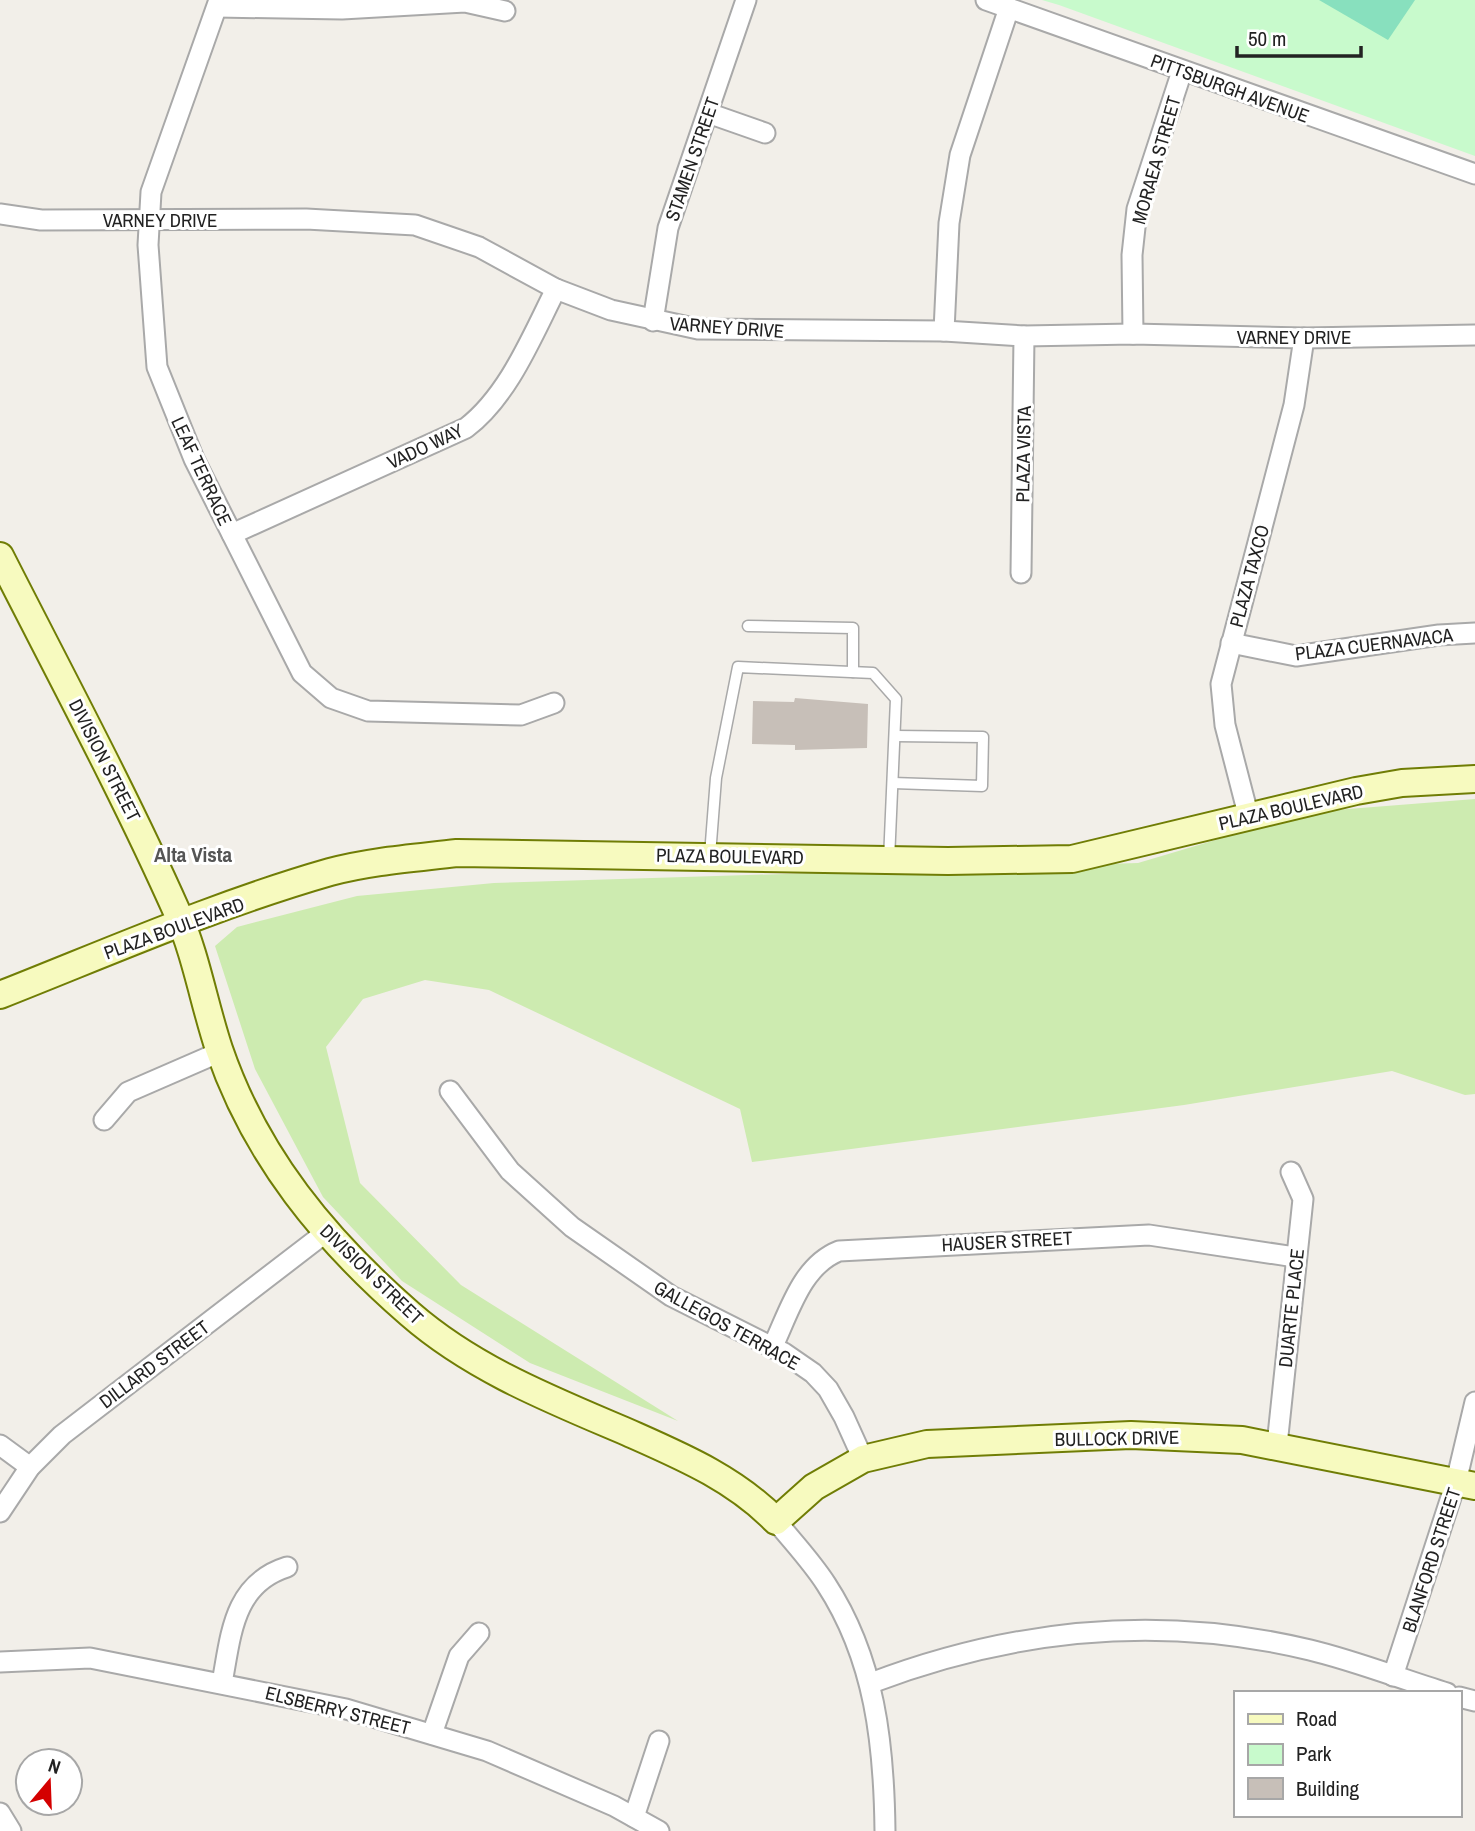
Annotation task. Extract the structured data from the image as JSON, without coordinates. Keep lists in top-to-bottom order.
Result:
{
  "streets": {
    "main road": ["DIVISION STREET", "PLAZA BOULEVARD", "BULLOCK DRIVE"],
    "street": [
      "PITTSBURGH AVENUE",
      "STAMEN STREET",
      "MORAEA STREET",
      "VARNEY DRIVE",
      "VADO WAY",
      "PLAZA VISTA",
      "LEAF TERRACE",
      "PLAZA TAXCO",
      "PLAZA CUERNAVACA",
      "HAUSER STREET",
      "DUARTE PLACE",
      "GALLEGOS TERRACE",
      "DILLARD STREET",
      "BLANFORD STREET",
      "ELSBERRY STREET"
    ]
  },
  "crossings": [
    ["PITTSBURGH AVENUE", "MORAEA STREET"],
    ["STAMEN STREET", "VARNEY DRIVE"],
    ["MORAEA STREET", "VARNEY DRIVE"],
    ["VARNEY DRIVE", "VADO WAY"],
    ["VARNEY DRIVE", "PLAZA VISTA"],
    ["VARNEY DRIVE", "LEAF TERRACE"],
    ["VARNEY DRIVE", "PLAZA TAXCO"],
    ["VADO WAY", "LEAF TERRACE"],
    ["PLAZA TAXCO", "PLAZA CUERNAVACA"],
    ["PLAZA TAXCO", "PLAZA BOULEVARD"],
    ["DIVISION STREET", "PLAZA BOULEVARD"],
    ["DIVISION STREET", "DILLARD STREET"],
    ["DIVISION STREET", "BULLOCK DRIVE"],
    ["HAUSER STREET", "DUARTE PLACE"],
    ["HAUSER STREET", "GALLEGOS TERRACE"],
    ["DUARTE PLACE", "BULLOCK DRIVE"],
    ["GALLEGOS TERRACE", "BULLOCK DRIVE"],
    ["BULLOCK DRIVE", "BLANFORD STREET"]
  ],
  "districts": ["Alta Vista"],
  "legend": ["Road", "Park", "Building"],
  "scale_bar": "50 m",
  "north": "top"
}
